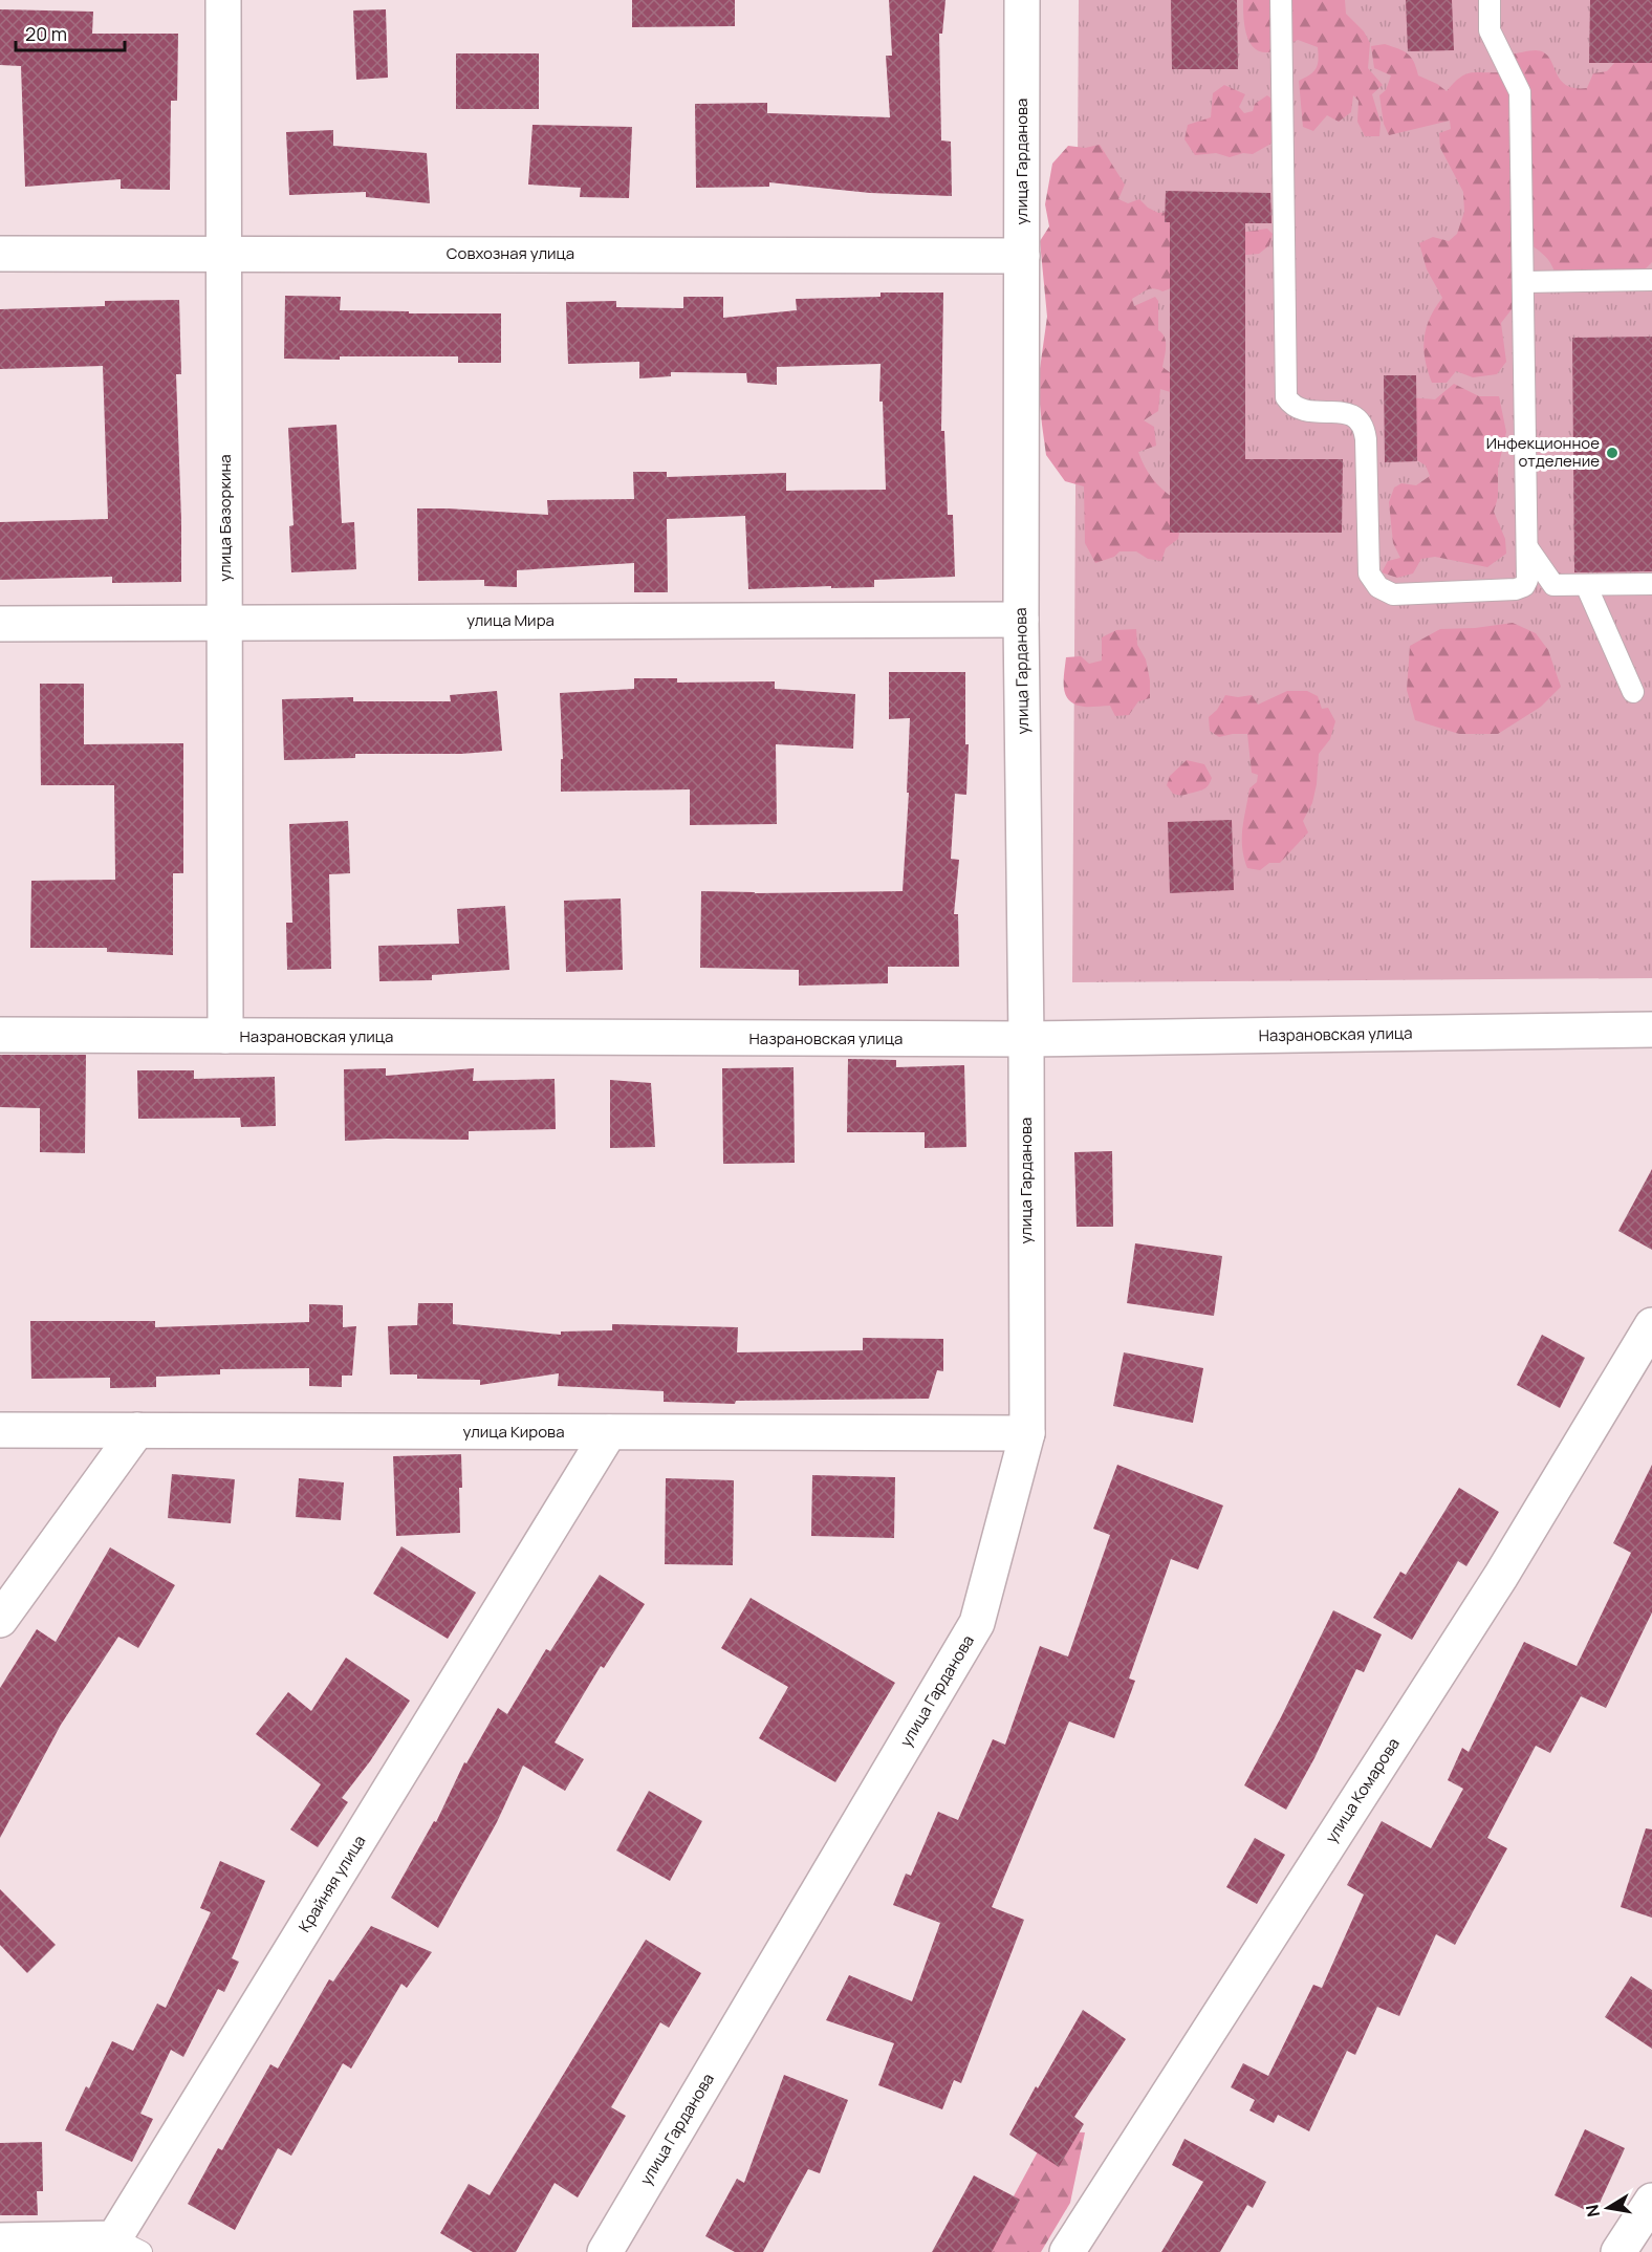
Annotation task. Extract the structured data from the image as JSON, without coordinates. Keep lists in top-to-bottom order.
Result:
{
  "streets": {
    "street": [
      "улица Гарданова",
      "Совхозная улица",
      "улица Базоркина",
      "улица Мира",
      "Назрановская улица",
      "улица Кирова",
      "улица Комарова",
      "Крайняя улица"
    ]
  },
  "crossings": [
    ["улица Гарданова", "Совхозная улица"],
    ["улица Гарданова", "улица Мира"],
    ["улица Гарданова", "Назрановская улица"],
    ["улица Гарданова", "улица Кирова"],
    ["Совхозная улица", "улица Базоркина"],
    ["улица Базоркина", "улица Мира"],
    ["улица Базоркина", "Назрановская улица"],
    ["улица Кирова", "Крайняя улица"]
  ],
  "places": ["Инфекционное отделение"],
  "scale_bar": "20 m",
  "north": "left"
}
